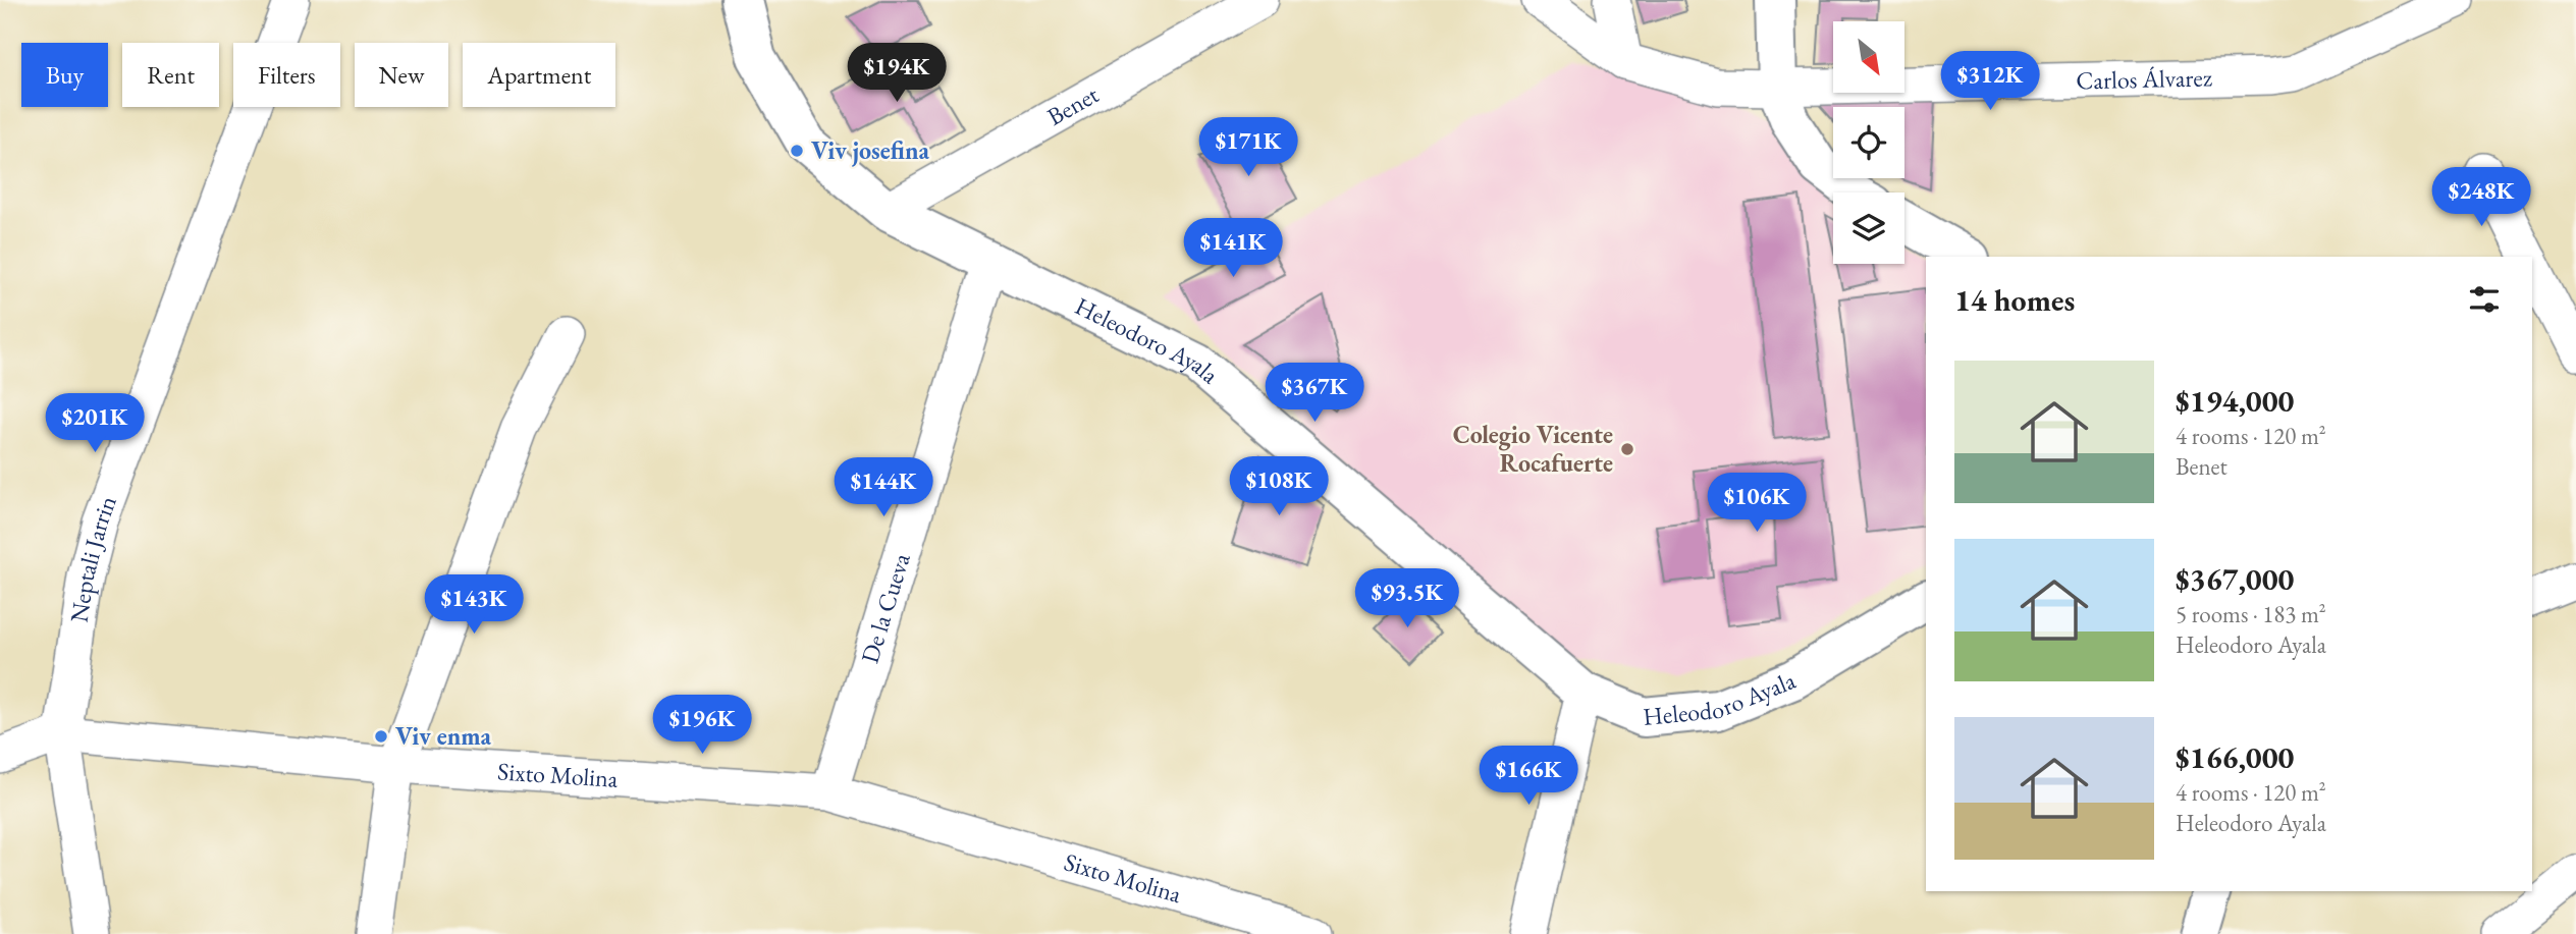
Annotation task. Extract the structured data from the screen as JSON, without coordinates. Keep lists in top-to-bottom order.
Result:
{
  "streets": {
    "street": [
      "Carlos Álvarez",
      "Benet",
      "Heleodoro Ayala",
      "Neptali Jarrin",
      "De la Cueva",
      "Sixto Molina"
    ]
  },
  "crossings": [
    ["Benet", "Heleodoro Ayala"],
    ["Heleodoro Ayala", "De la Cueva"],
    ["Neptali Jarrin", "Sixto Molina"],
    ["De la Cueva", "Sixto Molina"]
  ],
  "places": ["Viv josefina", "Colegio Vicente Rocafuerte", "Viv enma"],
  "north": "bottom right",
  "page": {
    "price": [
      "$194K",
      "$312K",
      "$171K",
      "$248K",
      "$141K",
      "$367K",
      "$201K",
      "$108K",
      "$144K",
      "$106K",
      "$93.5K",
      "$143K",
      "$196K",
      "$166K"
    ],
    "chip": [
      "Buy",
      "Rent",
      "Filters",
      "New",
      "Apartment"
    ],
    "heading": "14 homes",
    "list": [
      {
        "name": "$194,000",
        "note": "4 rooms · 120 m² · Benet"
      },
      {
        "name": "$367,000",
        "note": "5 rooms · 183 m² · Heleodoro Ayala"
      },
      {
        "name": "$166,000",
        "note": "4 rooms · 120 m² · Heleodoro Ayala"
      }
    ]
  }
}
